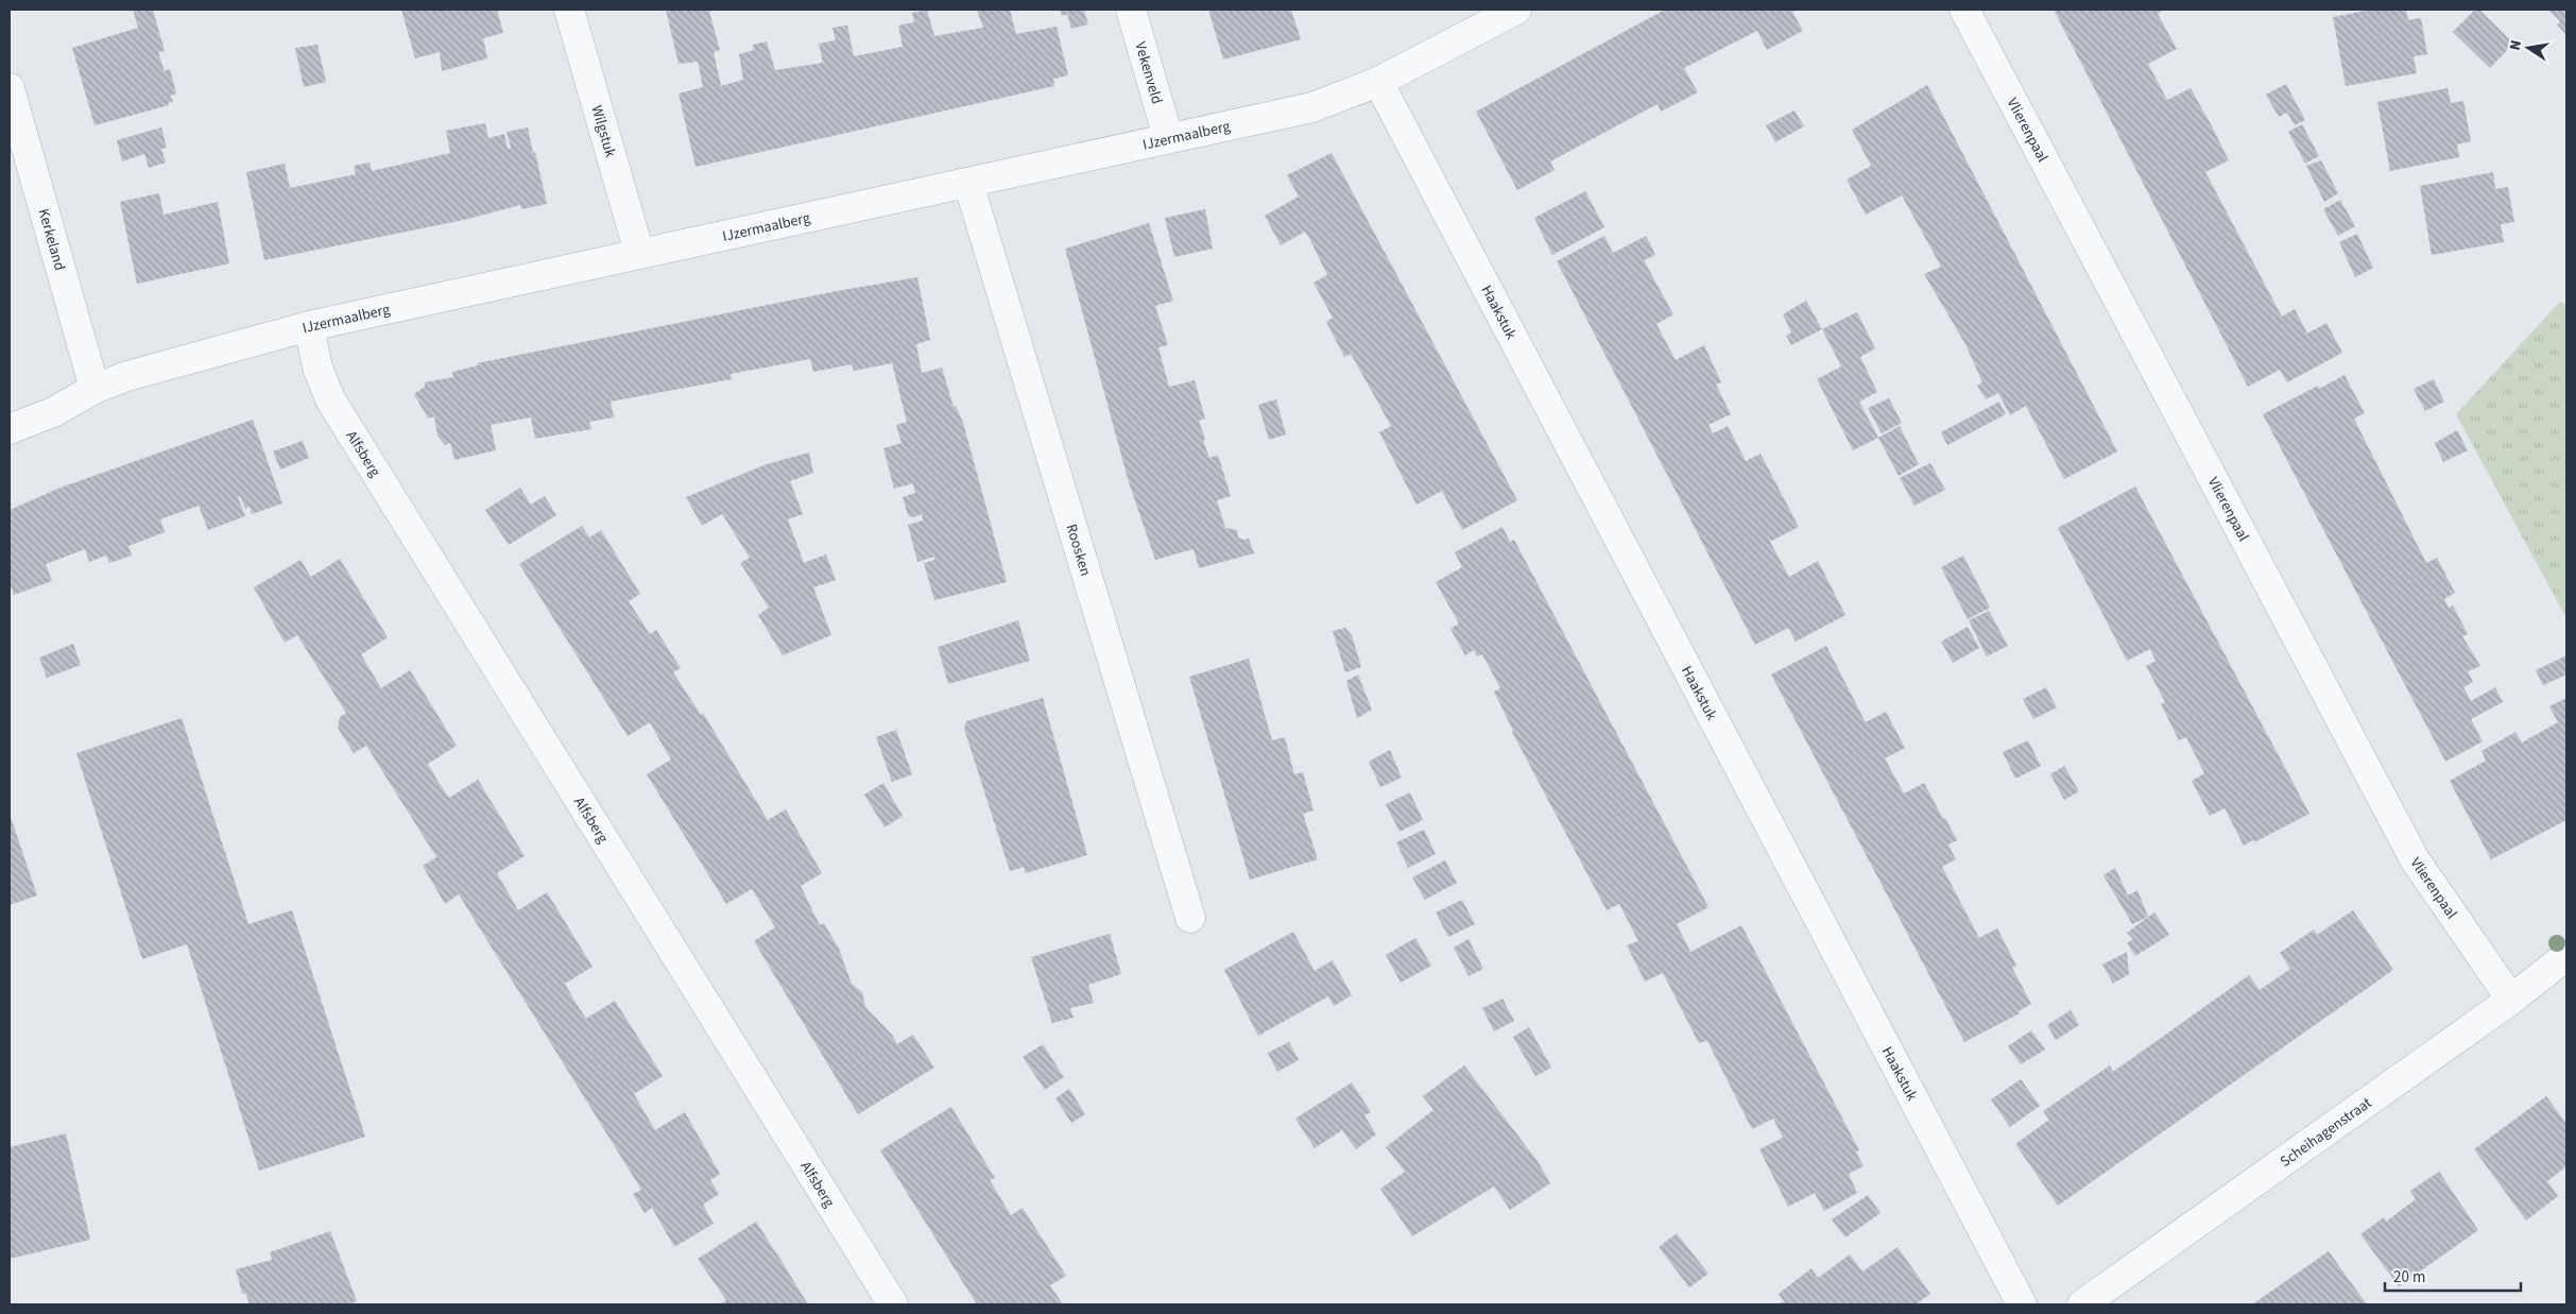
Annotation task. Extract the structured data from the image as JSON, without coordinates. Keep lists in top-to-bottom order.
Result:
{
  "streets": {
    "street": [
      "Vekenveld",
      "Vlierenpaal",
      "Wilgstuk",
      "IJzermaalberg",
      "Kerkeland",
      "Haakstuk",
      "Alfsberg",
      "Roosken",
      "Scheihagenstraat"
    ]
  },
  "crossings": [
    ["Vekenveld", "IJzermaalberg"],
    ["Vlierenpaal", "Scheihagenstraat"],
    ["Wilgstuk", "IJzermaalberg"],
    ["IJzermaalberg", "Kerkeland"],
    ["IJzermaalberg", "Haakstuk"],
    ["IJzermaalberg", "Alfsberg"],
    ["IJzermaalberg", "Roosken"]
  ],
  "scale_bar": "20 m",
  "north": "left"
}
